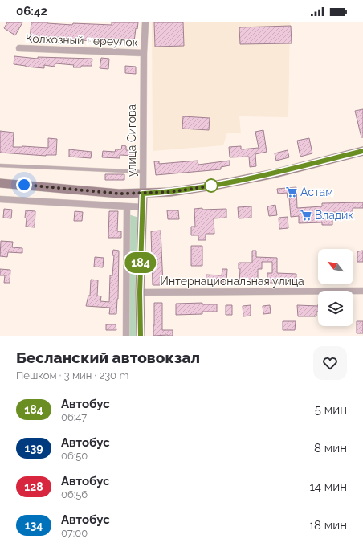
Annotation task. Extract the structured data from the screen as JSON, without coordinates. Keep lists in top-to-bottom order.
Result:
{
  "streets": {
    "main road": ["улица Сигова"],
    "street": ["Колхозный переулок", "Интернациональная улица"]
  },
  "crossings": [
    ["Колхозный переулок", "улица Сигова"],
    ["улица Сигова", "Интернациональная улица"]
  ],
  "places": {
    "supermarket": ["Астам", "Владик"]
  },
  "lines": ["bus line 184"],
  "north": "top left",
  "page": {
    "status": "06:42",
    "on_map": "184",
    "heading": ["Бесланский автовокзал", "Пешком · 3 мин · 230 m"],
    "list": [
      {
        "mark": "184",
        "name": "Автобус",
        "note": "06:47",
        "value": "5 мин"
      },
      {
        "mark": "139",
        "name": "Автобус",
        "note": "06:50",
        "value": "8 мин"
      },
      {
        "mark": "128",
        "name": "Автобус",
        "note": "06:56",
        "value": "14 мин"
      },
      {
        "mark": "134",
        "name": "Автобус",
        "note": "07:00",
        "value": "18 мин"
      }
    ]
  }
}
